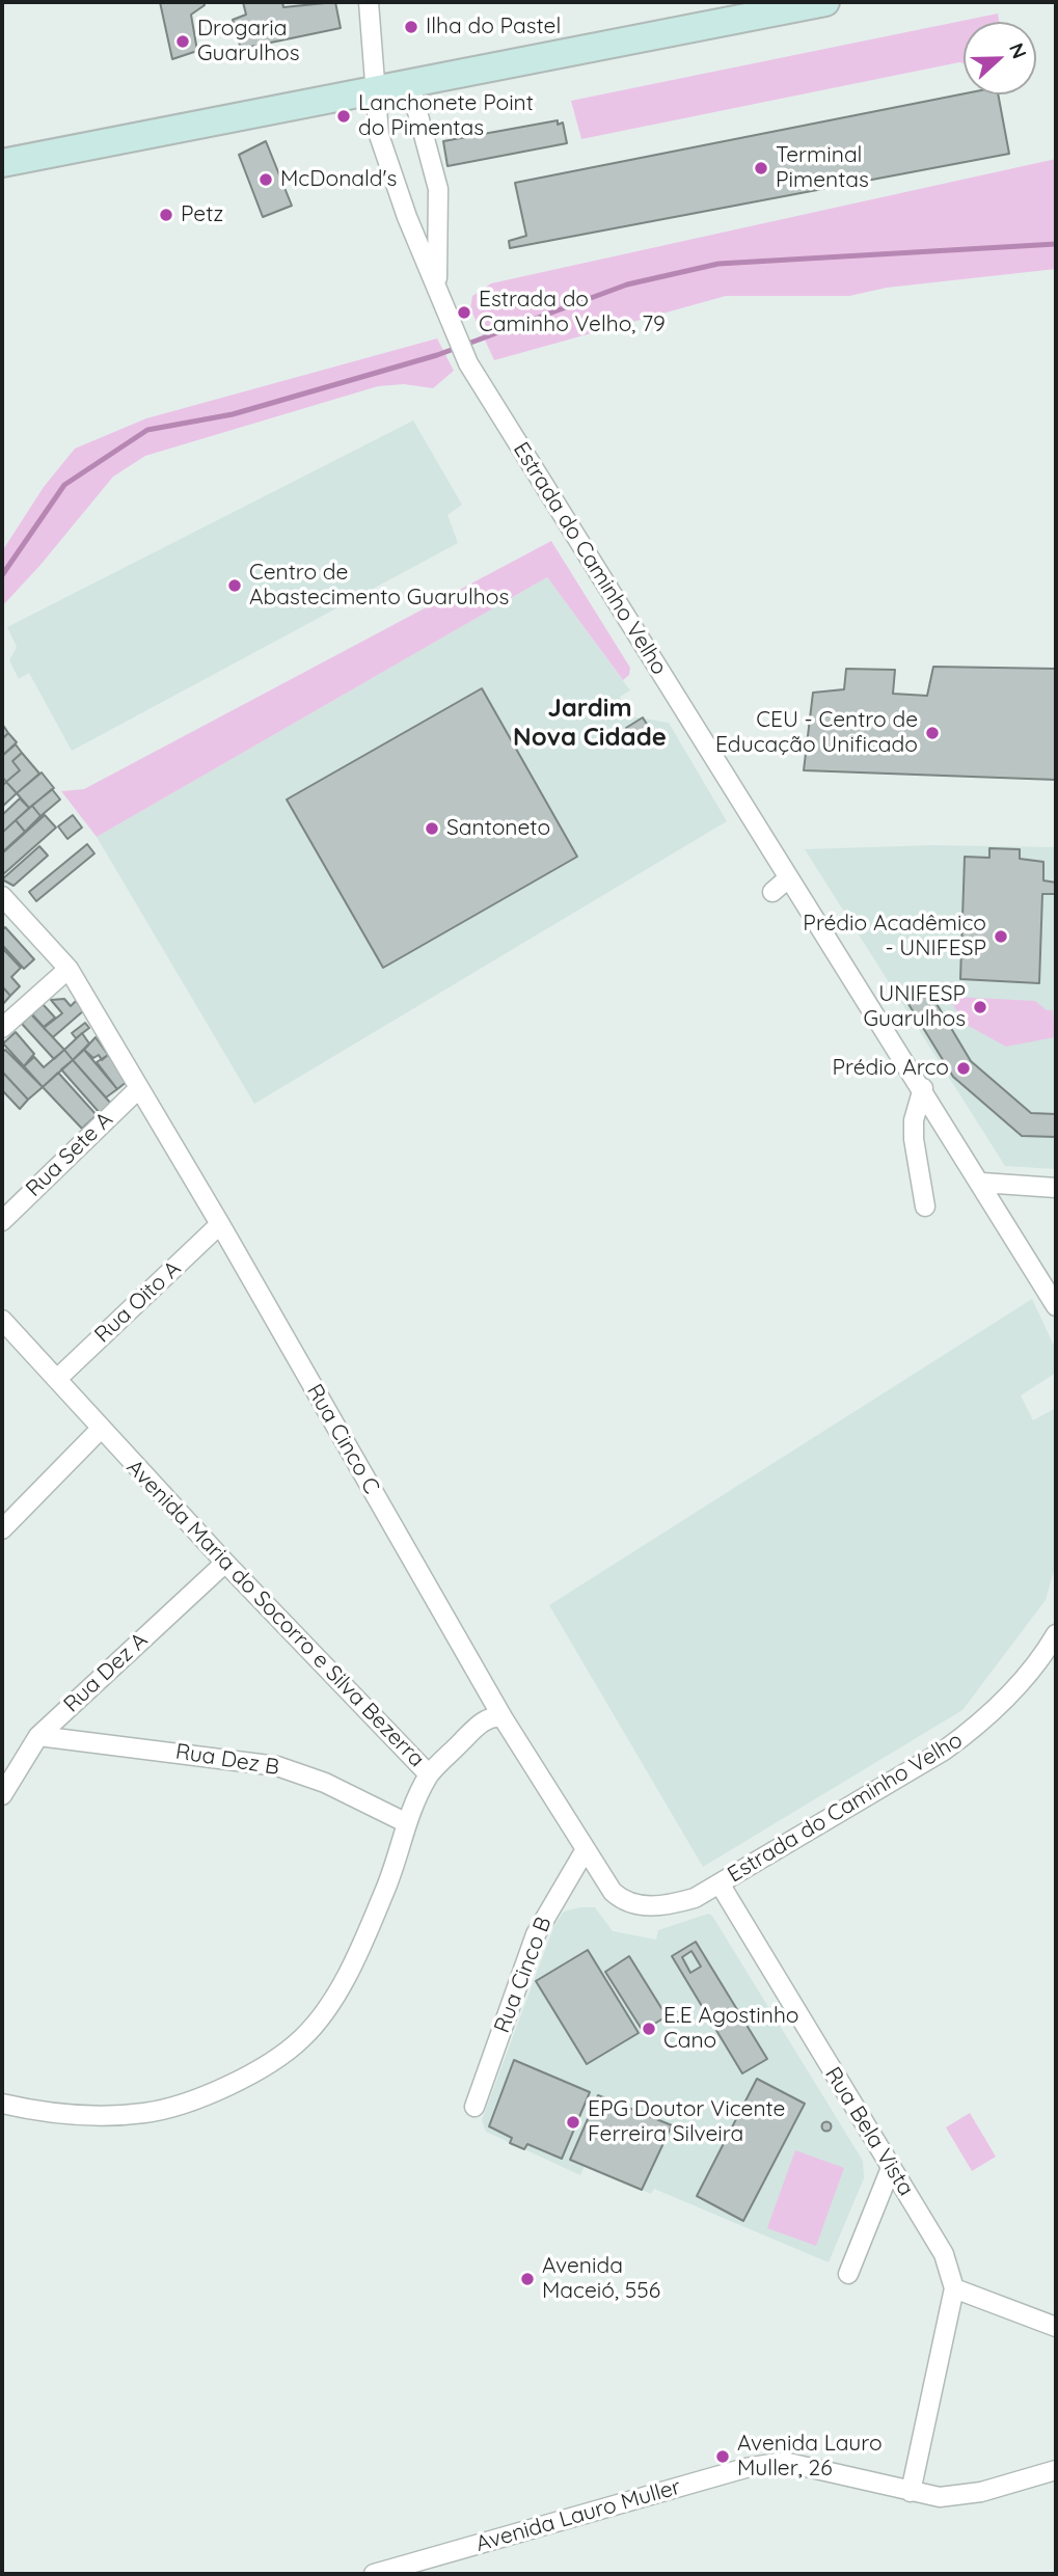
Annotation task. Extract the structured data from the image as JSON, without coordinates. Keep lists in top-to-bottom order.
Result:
{
  "streets": {
    "street": [
      "Estrada do Caminho Velho",
      "Rua Sete A",
      "Rua Oito A",
      "Rua Cinco C",
      "Avenida Maria do Socorro e Silva Bezerra",
      "Rua Dez A",
      "Rua Dez B",
      "Rua Cinco B",
      "Rua Bela Vista",
      "Avenida Lauro Muller"
    ]
  },
  "crossings": [
    ["Estrada do Caminho Velho", "Rua Cinco C"],
    ["Estrada do Caminho Velho", "Rua Bela Vista"],
    ["Rua Sete A", "Rua Cinco C"],
    ["Rua Oito A", "Rua Cinco C"],
    ["Rua Oito A", "Avenida Maria do Socorro e Silva Bezerra"],
    ["Rua Cinco C", "Rua Cinco B"],
    ["Rua Cinco C", "Rua Bela Vista"],
    ["Avenida Maria do Socorro e Silva Bezerra", "Rua Dez A"],
    ["Avenida Maria do Socorro e Silva Bezerra", "Rua Dez B"],
    ["Rua Dez A", "Rua Dez B"]
  ],
  "districts": ["Jardim Nova Cidade"],
  "places": [
    "Ilha do Pastel",
    "Drogaria Guarulhos",
    "Lanchonete Point do Pimentas",
    "Terminal Pimentas",
    "McDonald's",
    "Petz",
    "Estrada do Caminho Velho, 79",
    "Centro de Abastecimento Guarulhos",
    "CEU - Centro de Educação Unificado",
    "Santoneto",
    "Prédio Acadêmico - UNIFESP",
    "UNIFESP Guarulhos",
    "Prédio Arco",
    "E.E Agostinho Cano",
    "EPG Doutor Vicente Ferreira Silveira",
    "Avenida Maceió, 556",
    "Avenida Lauro Muller, 26"
  ],
  "north": "right"
}
